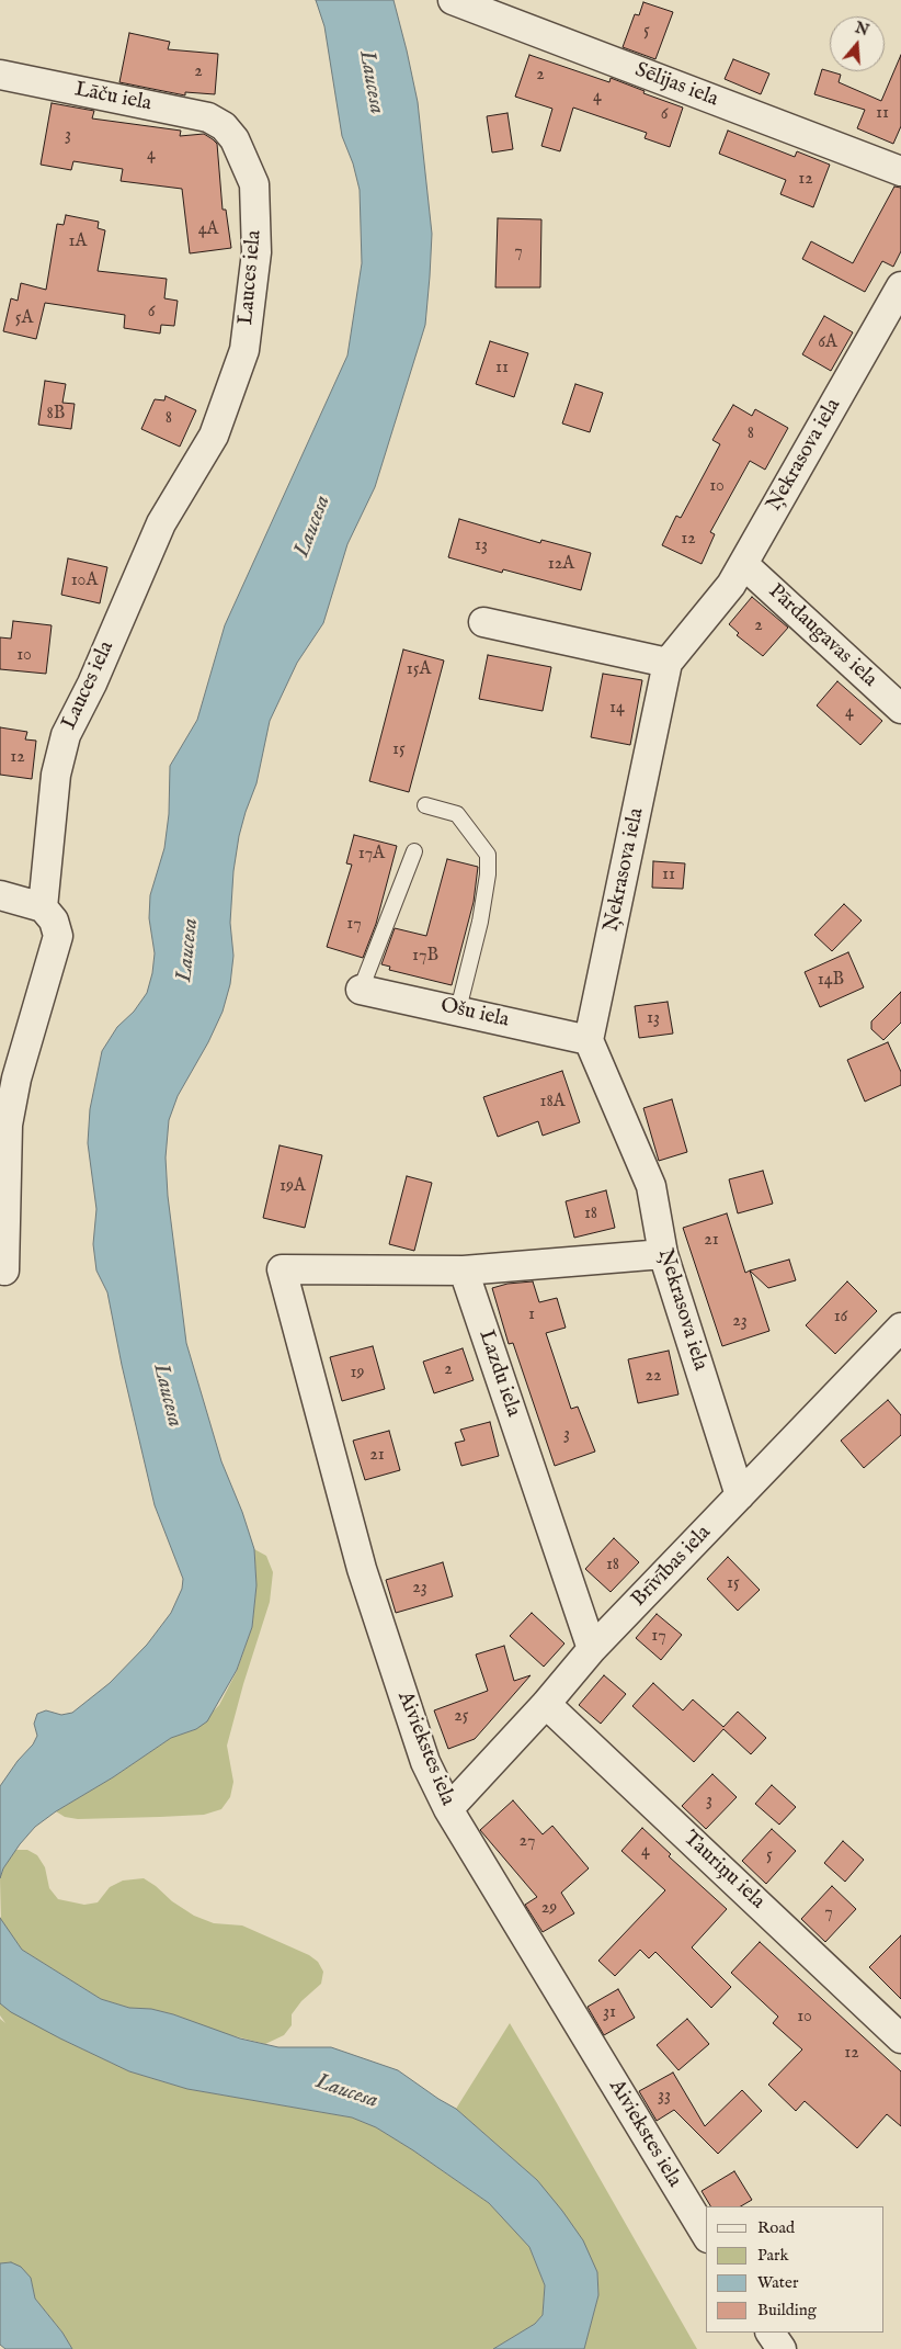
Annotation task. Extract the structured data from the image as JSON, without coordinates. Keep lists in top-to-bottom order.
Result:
{
  "streets": {
    "street": [
      "Sēlijas iela",
      "Lāču iela",
      "Lauces iela",
      "Ņekrasova iela",
      "Pārdaugavas iela",
      "Ošu iela",
      "Lazdu iela",
      "Brīvības iela",
      "Aiviekstes iela",
      "Tauriņu iela"
    ]
  },
  "crossings": [
    ["Lāču iela", "Lauces iela"],
    ["Ņekrasova iela", "Pārdaugavas iela"],
    ["Ņekrasova iela", "Ošu iela"],
    ["Ņekrasova iela", "Brīvības iela"],
    ["Lazdu iela", "Brīvības iela"],
    ["Lazdu iela", "Aiviekstes iela"],
    ["Brīvības iela", "Aiviekstes iela"],
    ["Brīvības iela", "Tauriņu iela"]
  ],
  "water": ["Laucesa"],
  "house_numbers": [
    "5",
    "2",
    "2",
    "4",
    "11",
    "6",
    "3",
    "4",
    "12",
    "4A",
    "1A",
    "7",
    "6",
    "5A",
    "6A",
    "11",
    "8B",
    "8",
    "8",
    "10",
    "12",
    "13",
    "12A",
    "10A",
    "2",
    "10",
    "15A",
    "14",
    "4",
    "15",
    "12",
    "17A",
    "11",
    "17",
    "17B",
    "14B",
    "13",
    "18A",
    "19A",
    "18",
    "21",
    "1",
    "16",
    "23",
    "2",
    "19",
    "22",
    "3",
    "21",
    "18",
    "15",
    "23",
    "17",
    "25",
    "3",
    "27",
    "4",
    "5",
    "29",
    "7",
    "31",
    "10",
    "12",
    "33"
  ],
  "legend": [
    "Road",
    "Park",
    "Water",
    "Building"
  ],
  "north": "top"
}
